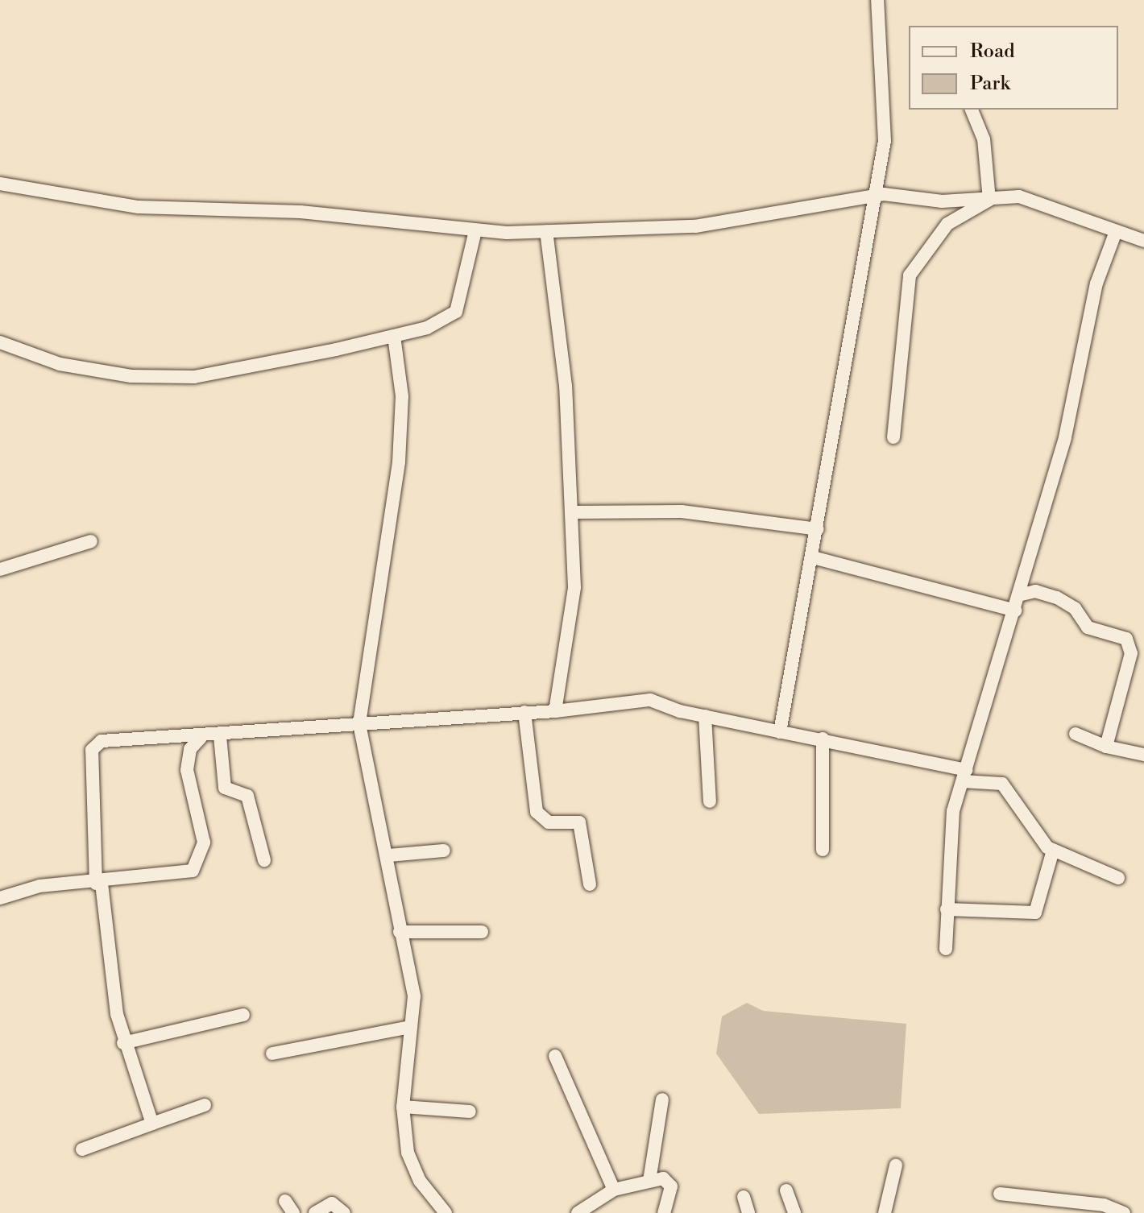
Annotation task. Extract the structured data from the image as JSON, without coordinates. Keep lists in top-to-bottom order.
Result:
{
  "legend": ["Road", "Park"]
}
